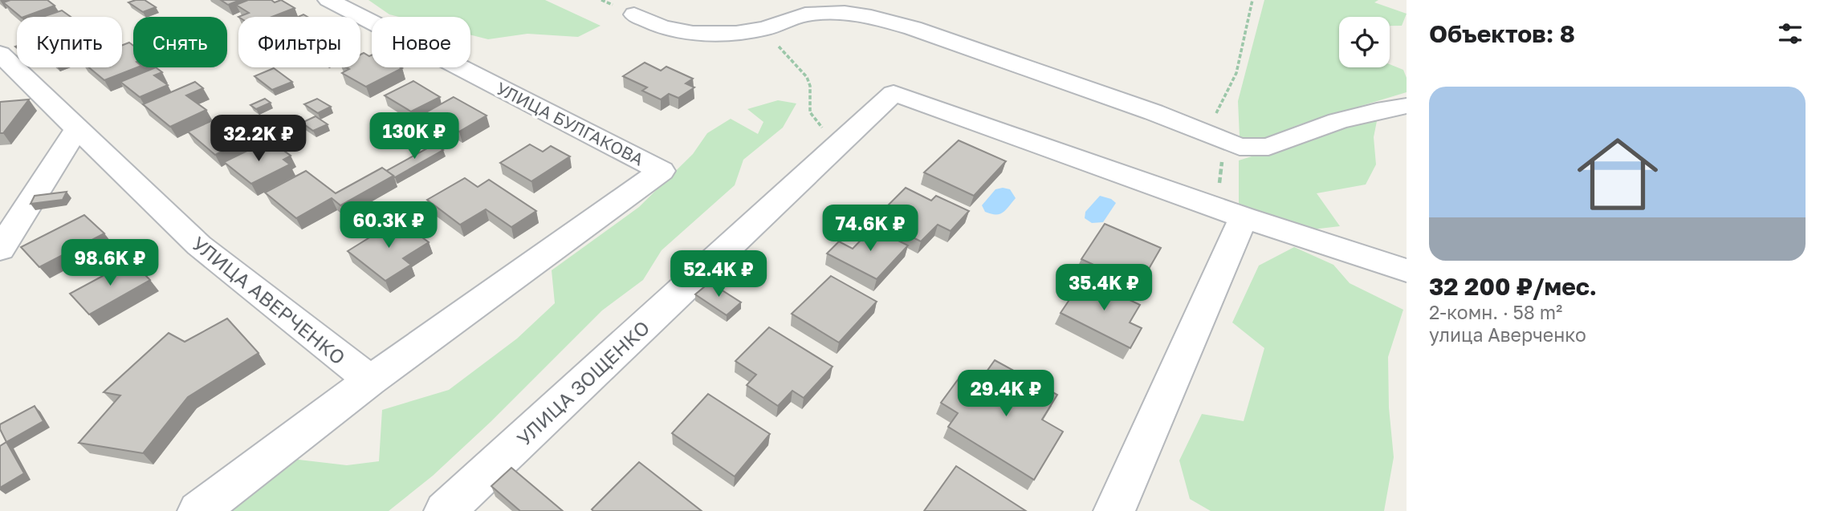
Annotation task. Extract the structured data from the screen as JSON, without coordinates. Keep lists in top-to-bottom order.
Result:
{
  "streets": {
    "street": ["УЛИЦА БУЛГАКОВА", "УЛИЦА АВЕРЧЕНКО", "УЛИЦА ЗОЩЕНКО"]
  },
  "crossings": [
    ["УЛИЦА БУЛГАКОВА", "УЛИЦА АВЕРЧЕНКО"]
  ],
  "page": {
    "heading": "Объектов: 8",
    "chip": [
      "Купить",
      "Снять",
      "Фильтры",
      "Новое"
    ],
    "list": [
      {
        "name": "32 200 ₽/мес.",
        "note": "2-комн. · 58 m² · улица Аверченко"
      }
    ],
    "price": [
      "130K ₽",
      "32.2K ₽",
      "60.3K ₽",
      "74.6K ₽",
      "98.6K ₽",
      "52.4K ₽",
      "35.4K ₽",
      "29.4K ₽"
    ]
  }
}
